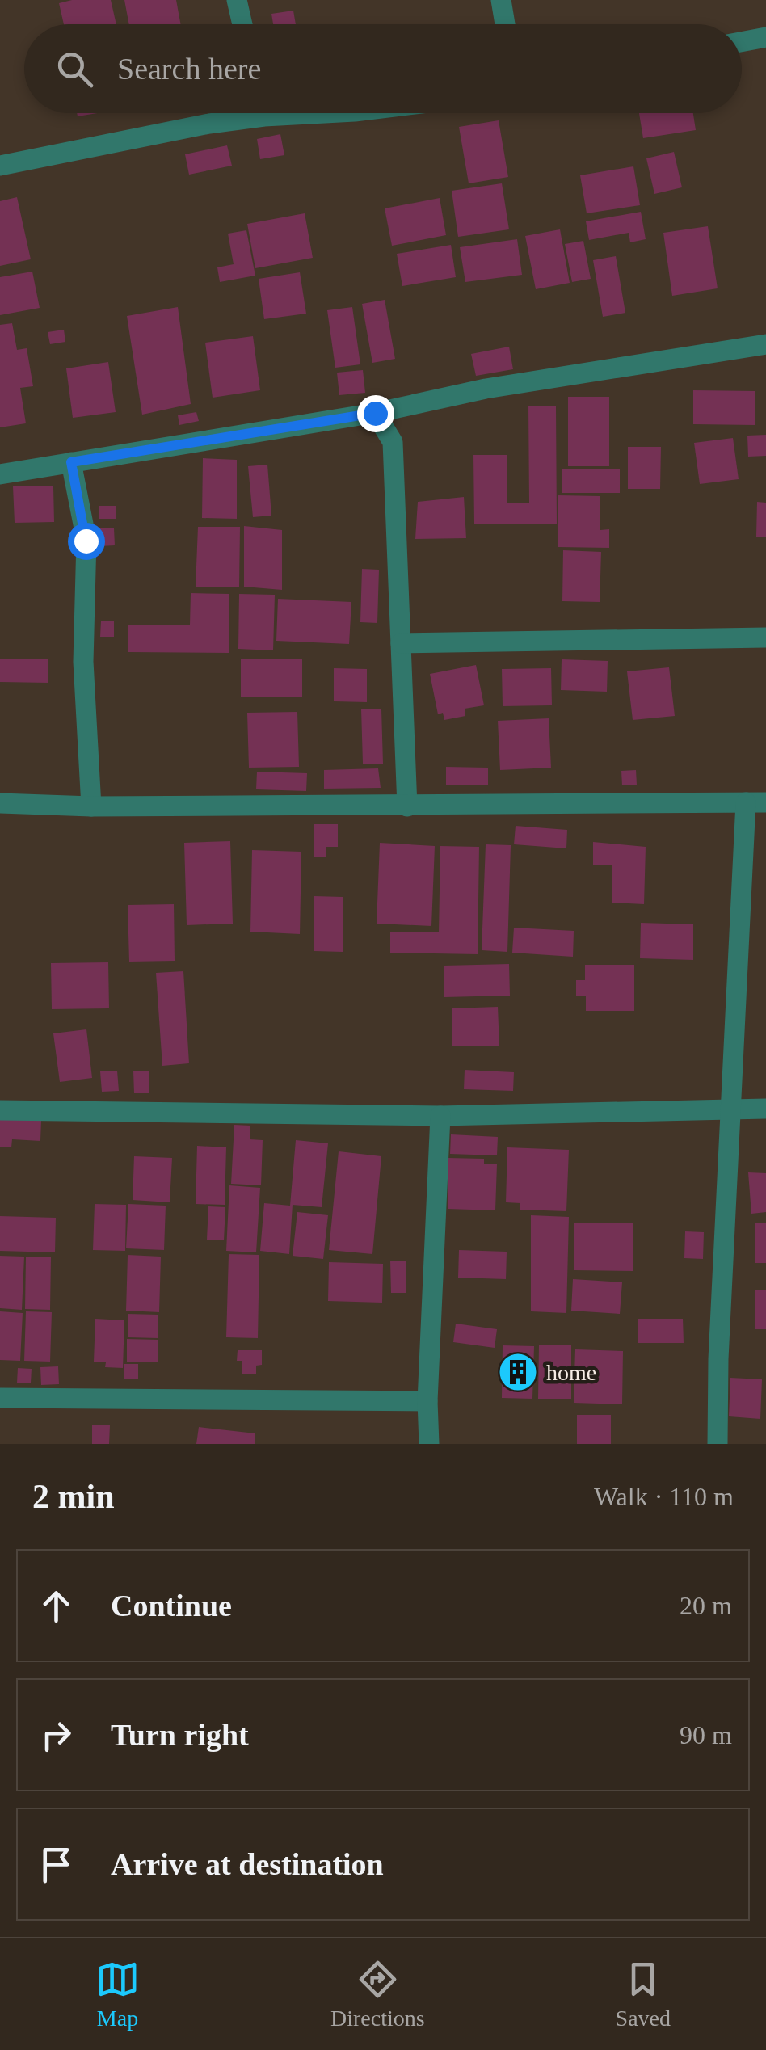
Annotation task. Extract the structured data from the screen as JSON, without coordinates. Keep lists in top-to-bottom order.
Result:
{
  "places": {
    "building": ["home"]
  },
  "page": {
    "search": "Search here",
    "heading": ["2 min", "Walk · 110 m"],
    "list": [
      ["Continue", "20 m"],
      ["Turn right", "90 m"],
      "Arrive at destination"
    ],
    "nav": ["Map", "Directions", "Saved"]
  }
}
